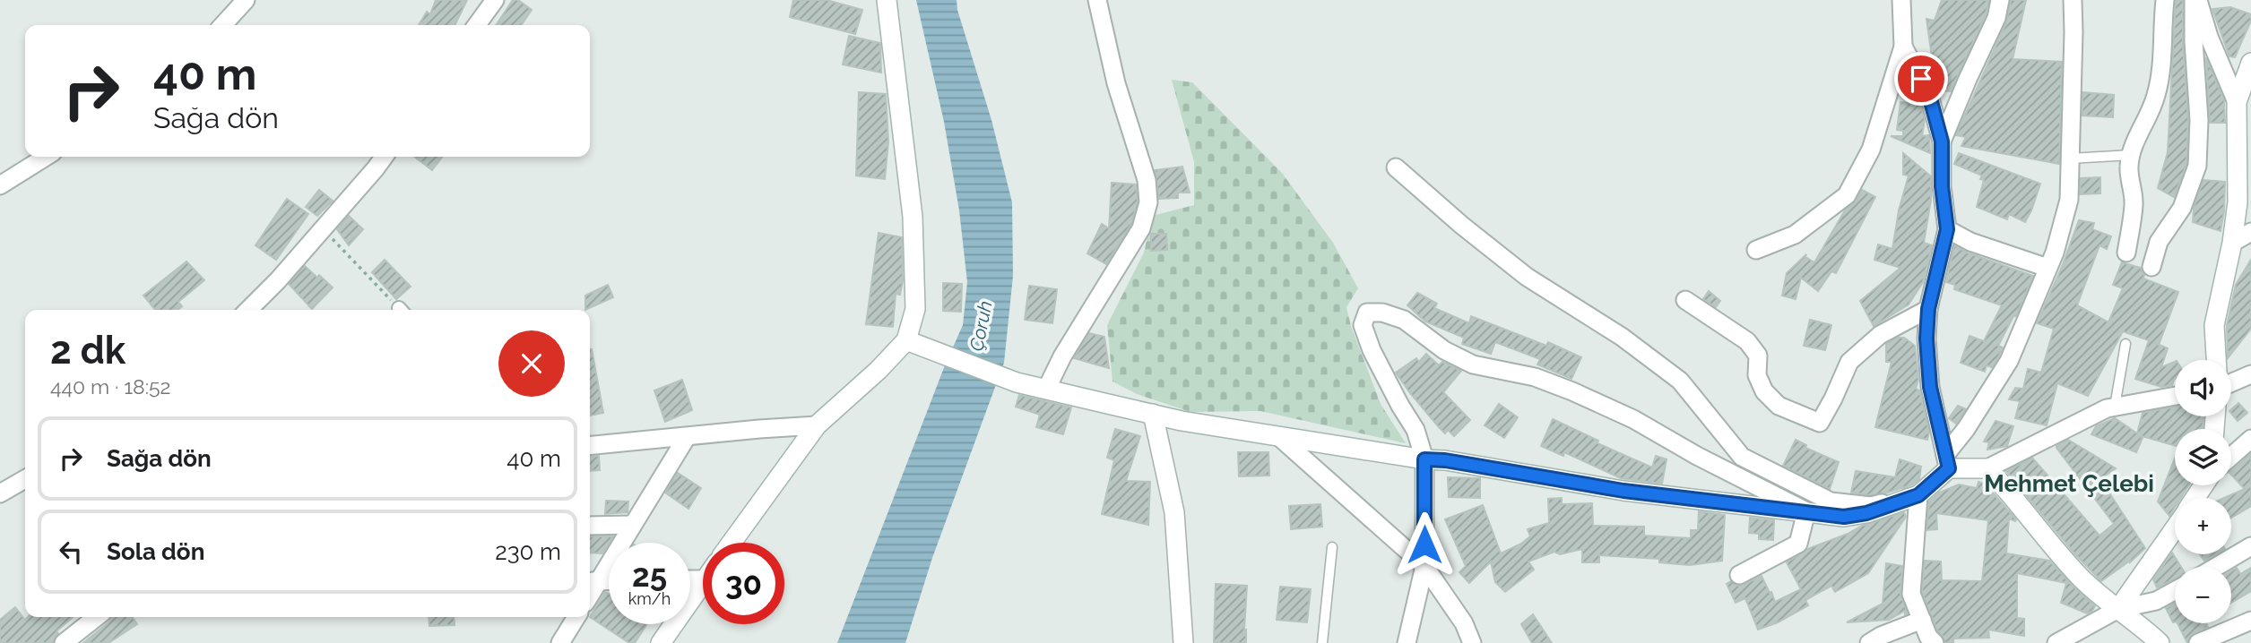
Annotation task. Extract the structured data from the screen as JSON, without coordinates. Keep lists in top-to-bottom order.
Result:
{
  "districts": ["Mehmet Çelebi"],
  "water": ["Çoruh"],
  "page": {
    "turn": ["40 m", "Sağa dön"],
    "heading": ["2 dk", "440 m · 18:52"],
    "map_buttons": ["+", "−"],
    "list": [
      {
        "name": "Sağa dön",
        "value": "40 m"
      },
      {
        "name": "Sola dön",
        "value": "230 m"
      }
    ],
    "speed": "25 km/h",
    "limit": "30"
  }
}
